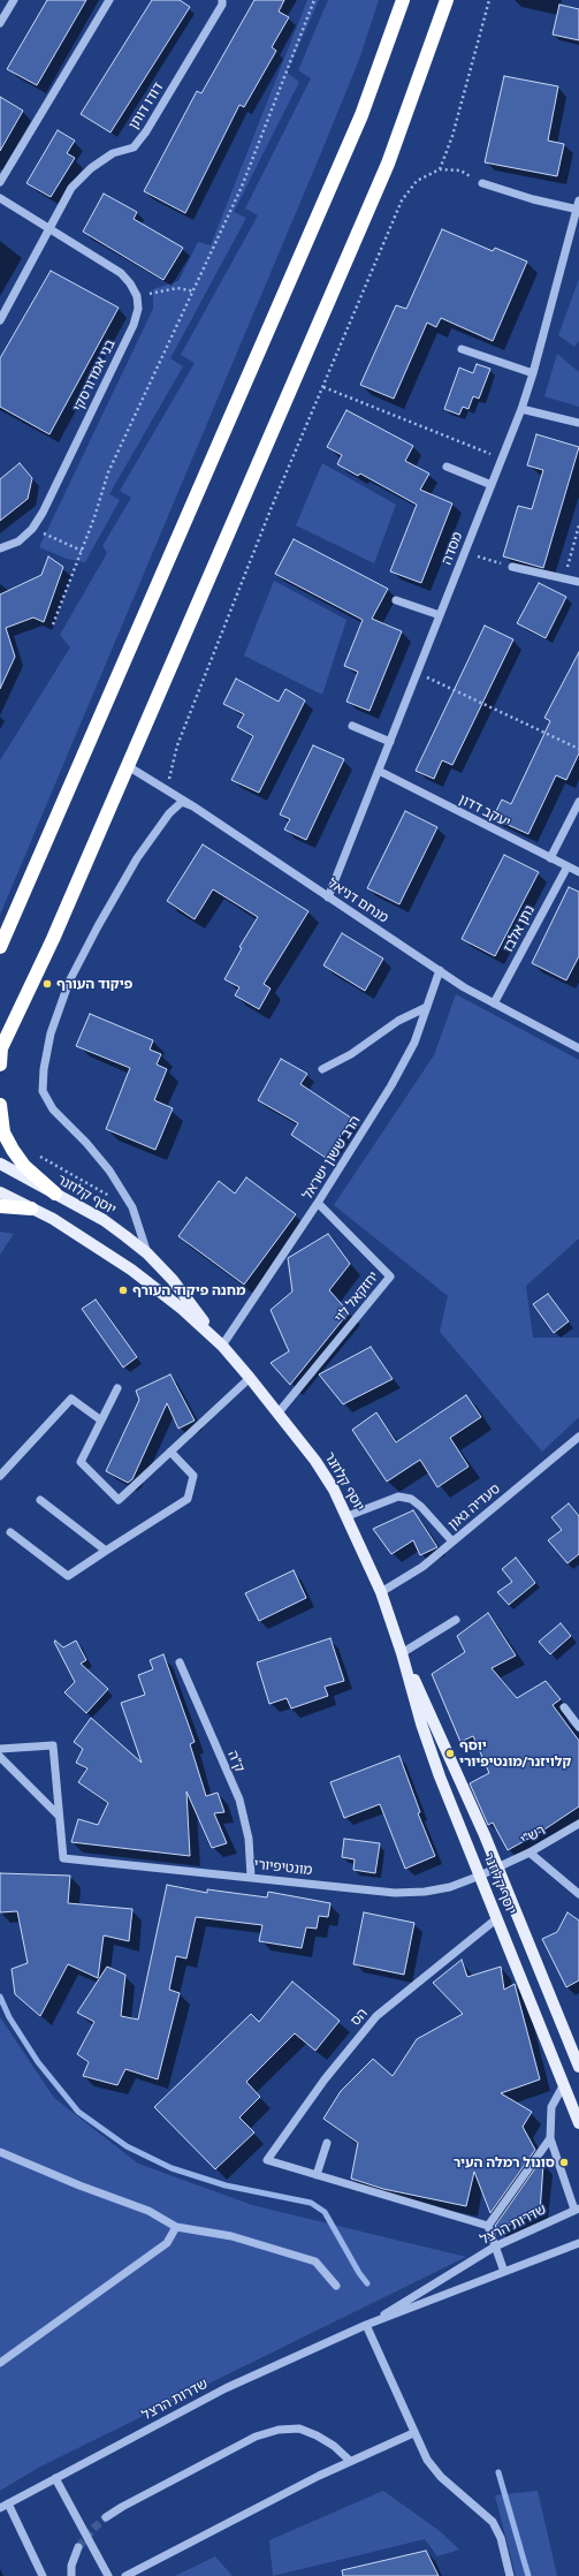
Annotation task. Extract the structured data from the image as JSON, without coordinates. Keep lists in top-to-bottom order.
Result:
{
  "streets": {
    "main road": ["יוסף קלוזנר"],
    "street": [
      "דודו דותן",
      "בני אמדורסקי",
      "מסדה",
      "יעקב דדון",
      "מנחם דניאל",
      "נתן אלבז",
      "הרב ששון ישראל",
      "יחזקאל לוי",
      "סעדיה גאון",
      "ק\"ה",
      "רש\"י",
      "מונטיפיורי",
      "הס",
      "שדרות הרצל"
    ]
  },
  "crossings": [
    ["מסדה", "יעקב דדון"],
    ["מסדה", "מנחם דניאל"],
    ["יעקב דדון", "נתן אלבז"],
    ["מנחם דניאל", "נתן אלבז"],
    ["מנחם דניאל", "הרב ששון ישראל"],
    ["הרב ששון ישראל", "יוסף קלוזנר"],
    ["הרב ששון ישראל", "יחזקאל לוי"],
    ["יוסף קלוזנר", "יחזקאל לוי"],
    ["יוסף קלוזנר", "סעדיה גאון"],
    ["יוסף קלוזנר", "רש\"י"],
    ["יוסף קלוזנר", "מונטיפיורי"],
    ["יוסף קלוזנר", "הס"],
    ["ק\"ה", "מונטיפיורי"],
    ["רש\"י", "מונטיפיורי"]
  ],
  "places": [
    "פיקוד העורף",
    "מחנה פיקוד העורף",
    "יוסף קלויזנר/מונטיפיורי",
    "סונול רמלה העיר"
  ]
}
